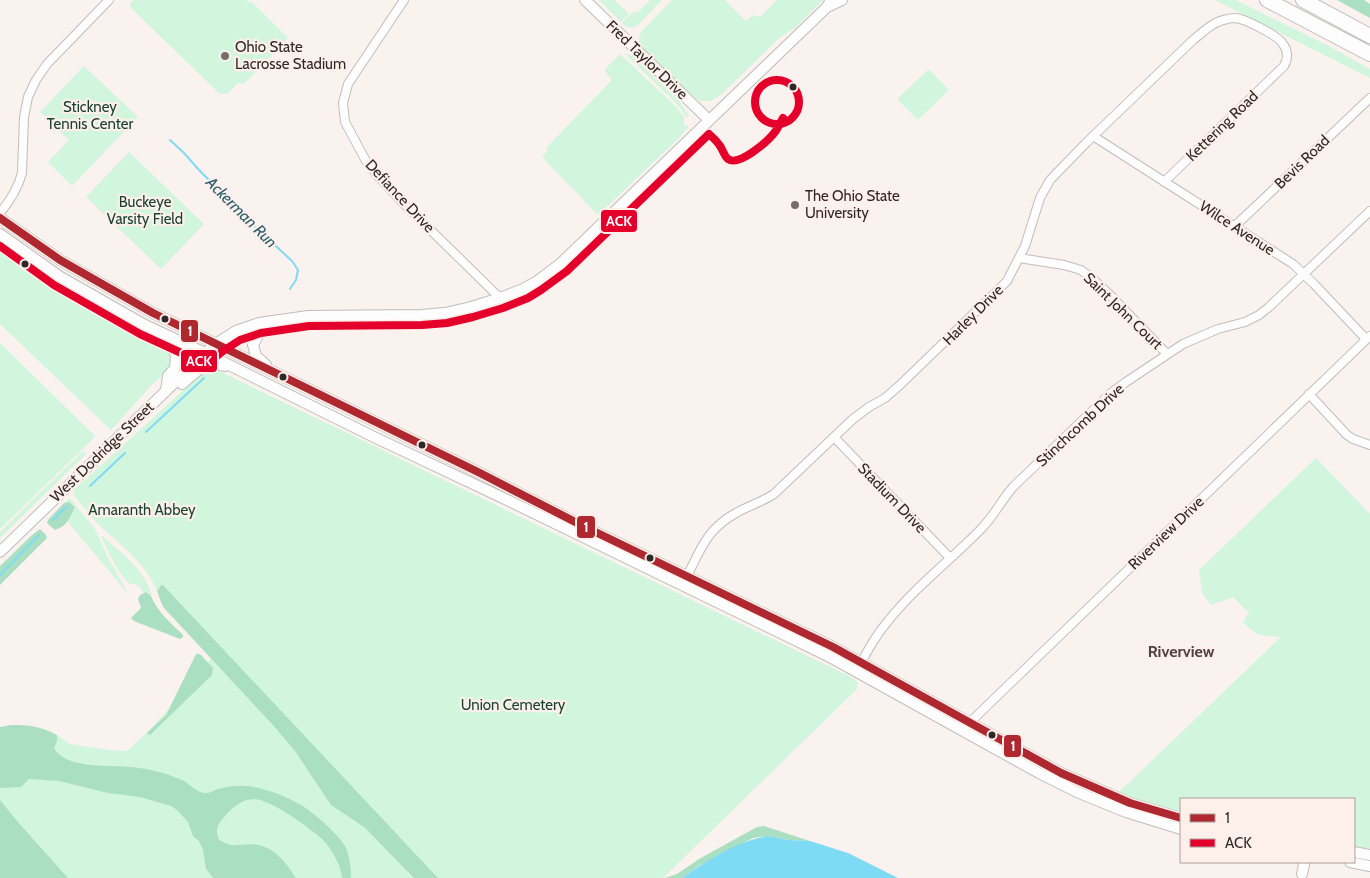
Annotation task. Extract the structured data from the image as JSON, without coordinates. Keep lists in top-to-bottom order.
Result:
{
  "streets": {
    "main road": ["Fred Taylor Drive", "West Dodridge Street"],
    "street": [
      "Kettering Road",
      "Bevis Road",
      "Defiance Drive",
      "Wilce Avenue",
      "Saint John Court",
      "Harley Drive",
      "Stinchcomb Drive",
      "Stadium Drive",
      "Riverview Drive"
    ]
  },
  "crossings": [
    ["Fred Taylor Drive", "West Dodridge Street"],
    ["Kettering Road", "Wilce Avenue"],
    ["Kettering Road", "Harley Drive"],
    ["Bevis Road", "Wilce Avenue"],
    ["Defiance Drive", "West Dodridge Street"],
    ["Wilce Avenue", "Harley Drive"],
    ["Wilce Avenue", "Stinchcomb Drive"],
    ["Wilce Avenue", "Riverview Drive"],
    ["Saint John Court", "Harley Drive"],
    ["Saint John Court", "Stinchcomb Drive"],
    ["Harley Drive", "Stadium Drive"],
    ["Stinchcomb Drive", "Stadium Drive"]
  ],
  "districts": ["Riverview"],
  "water": ["Ackerman Run"],
  "parks": [
    "Stickney Tennis Center",
    "Buckeye Varsity Field",
    "Amaranth Abbey",
    "Union Cemetery"
  ],
  "places": ["Ohio State Lacrosse Stadium", "The Ohio State University"],
  "lines": ["transit line ACK", "transit line 1"],
  "legend": ["1", "ACK"]
}
